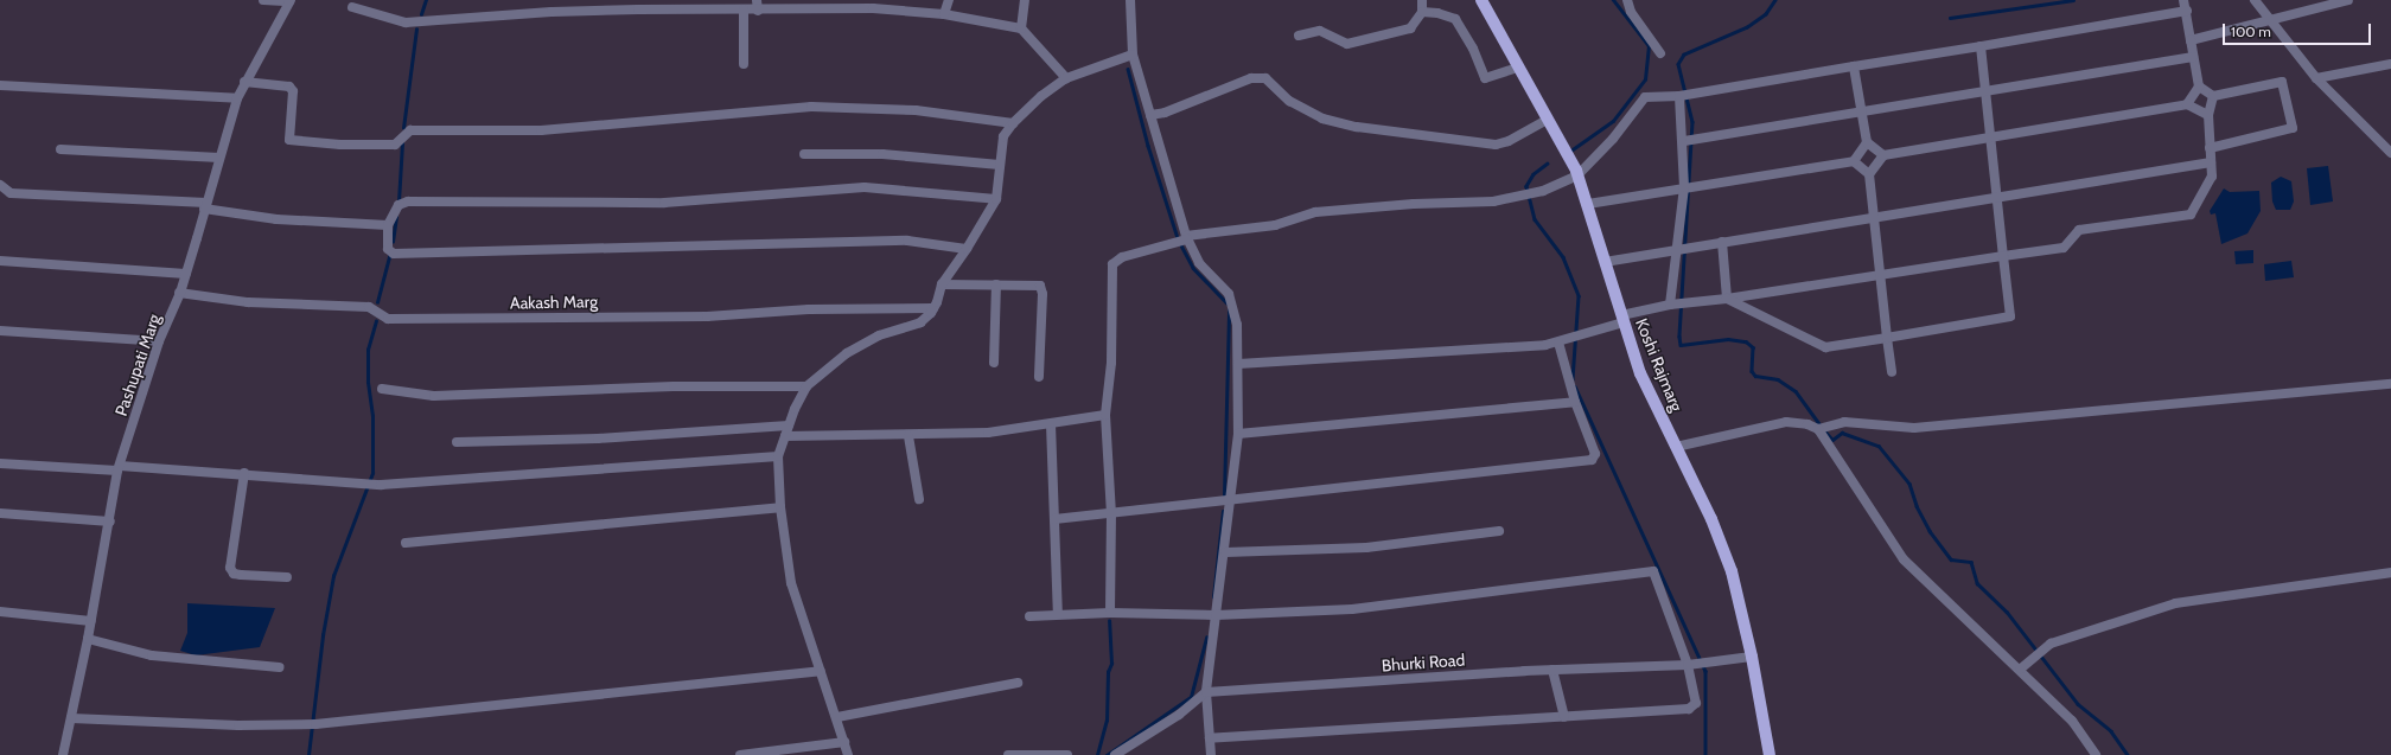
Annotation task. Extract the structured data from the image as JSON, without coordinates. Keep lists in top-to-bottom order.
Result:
{
  "streets": {
    "main road": ["Koshi Rajmarg"],
    "street": ["Aakash Marg", "Pashupati Marg", "Bhurki Road"]
  },
  "crossings": [
    ["Aakash Marg", "Pashupati Marg"],
    ["Koshi Rajmarg", "Bhurki Road"]
  ],
  "scale_bar": "100 m"
}
